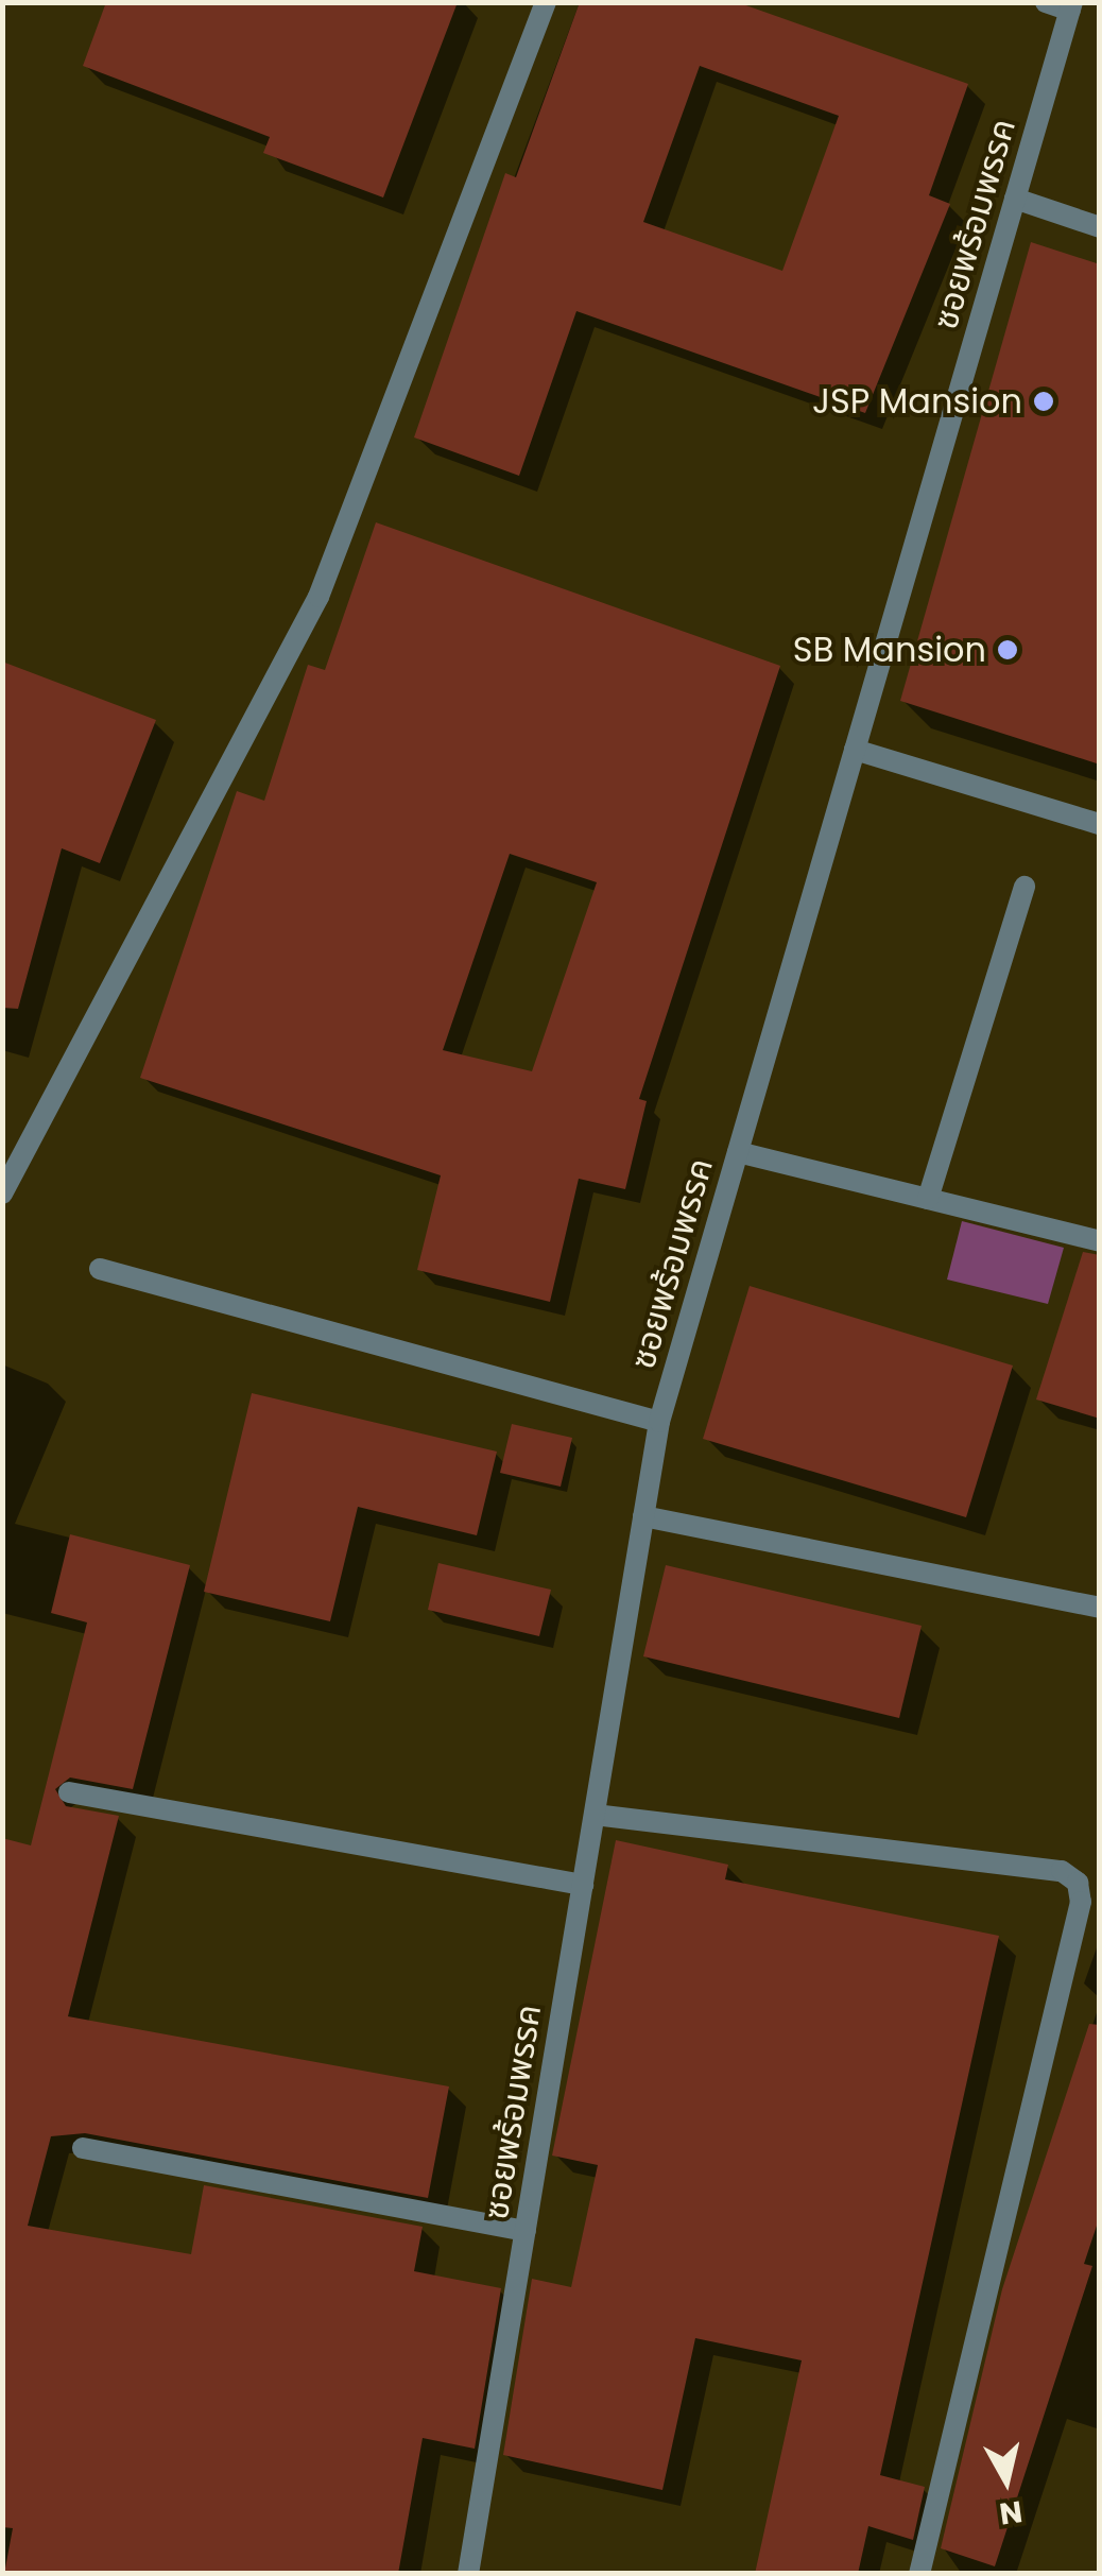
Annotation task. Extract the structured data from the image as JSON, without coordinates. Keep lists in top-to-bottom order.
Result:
{
  "streets": {
    "street": ["ซอยพร้อมพรรค"]
  },
  "places": ["JSP Mansion", "SB Mansion"],
  "north": "bottom"
}
